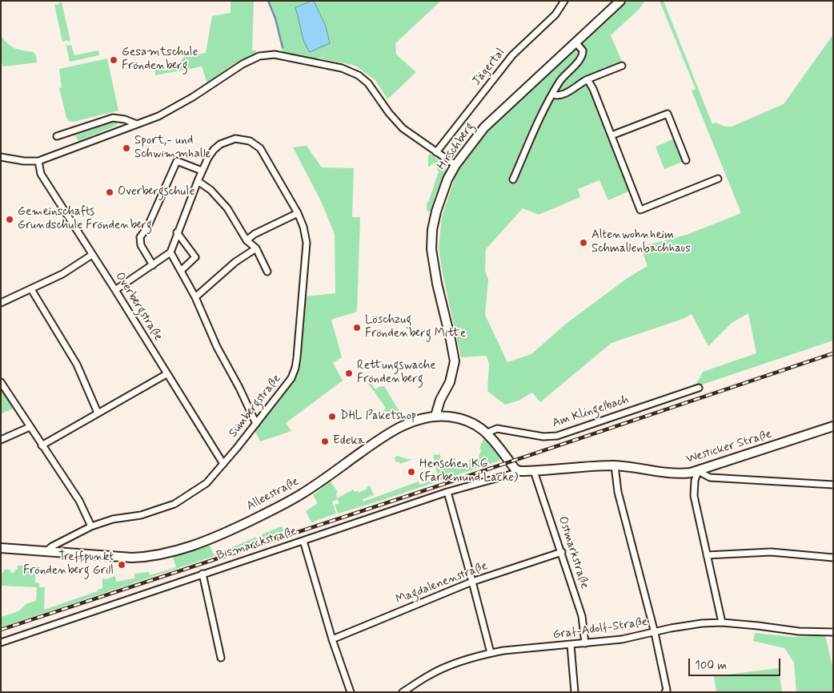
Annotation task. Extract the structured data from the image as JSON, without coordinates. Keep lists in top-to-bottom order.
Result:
{
  "streets": {
    "main road": ["Hirschberg", "Westicker Straße", "Alleestraße"],
    "street": [
      "Jägertal",
      "Overbergstraße",
      "Sümbergstraße",
      "Am Klingelbach",
      "Bismarckstraße",
      "Ostmarkstraße",
      "Magdalenenstraße",
      "Graf-Adolf-Straße"
    ]
  },
  "crossings": [
    ["Hirschberg", "Alleestraße"],
    ["Overbergstraße", "Sümbergstraße"],
    ["Sümbergstraße", "Alleestraße"],
    ["Am Klingelbach", "Alleestraße"],
    ["Westicker Straße", "Alleestraße"],
    ["Westicker Straße", "Bismarckstraße"],
    ["Westicker Straße", "Ostmarkstraße"],
    ["Alleestraße", "Bismarckstraße"],
    ["Ostmarkstraße", "Magdalenenstraße"],
    ["Ostmarkstraße", "Graf-Adolf-Straße"]
  ],
  "places": [
    "Gesamtschule Fröndenberg",
    "Sport,- und Schwimmhalle",
    "Overbergschule",
    "Gemeinschafts Grundschule Fröndenberg",
    "Altenwohnheim Schmallenbachhaus",
    "Löschzug Fröndenberg Mitte",
    "Rettungswache Fröndenberg",
    "DHL Paketshop",
    "Edeka",
    "Henschen KG (Farben und Lacke)",
    "Treffpunkt Fröndenberg Grill"
  ],
  "scale_bar": "100 m"
}
